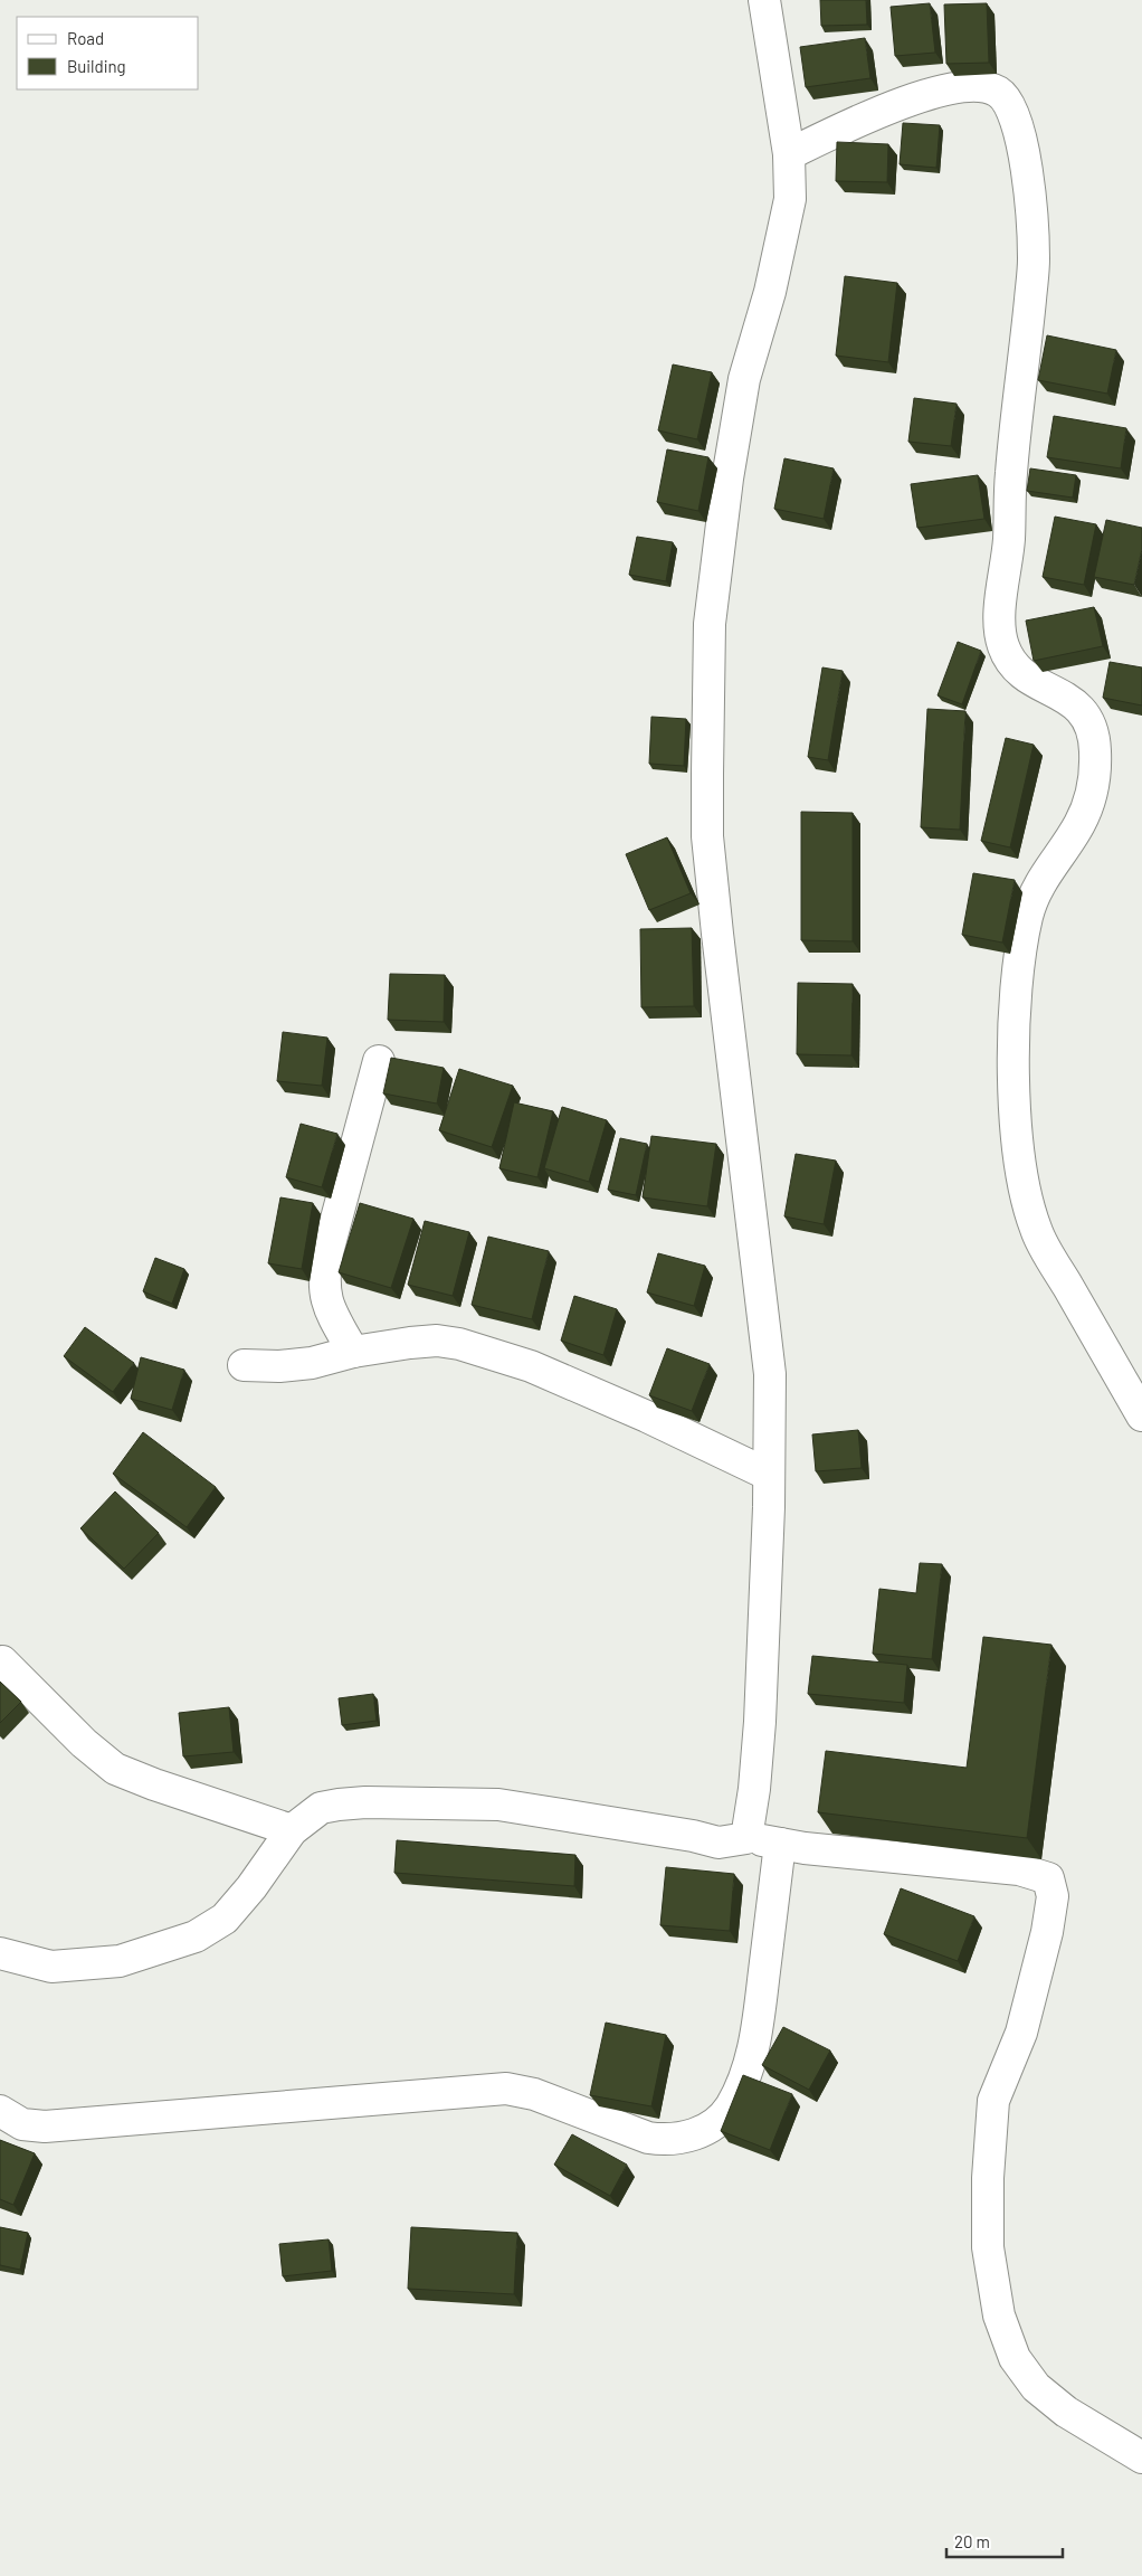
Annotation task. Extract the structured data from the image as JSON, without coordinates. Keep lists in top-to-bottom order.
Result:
{
  "legend": ["Road", "Building"],
  "scale_bar": "20 m"
}
